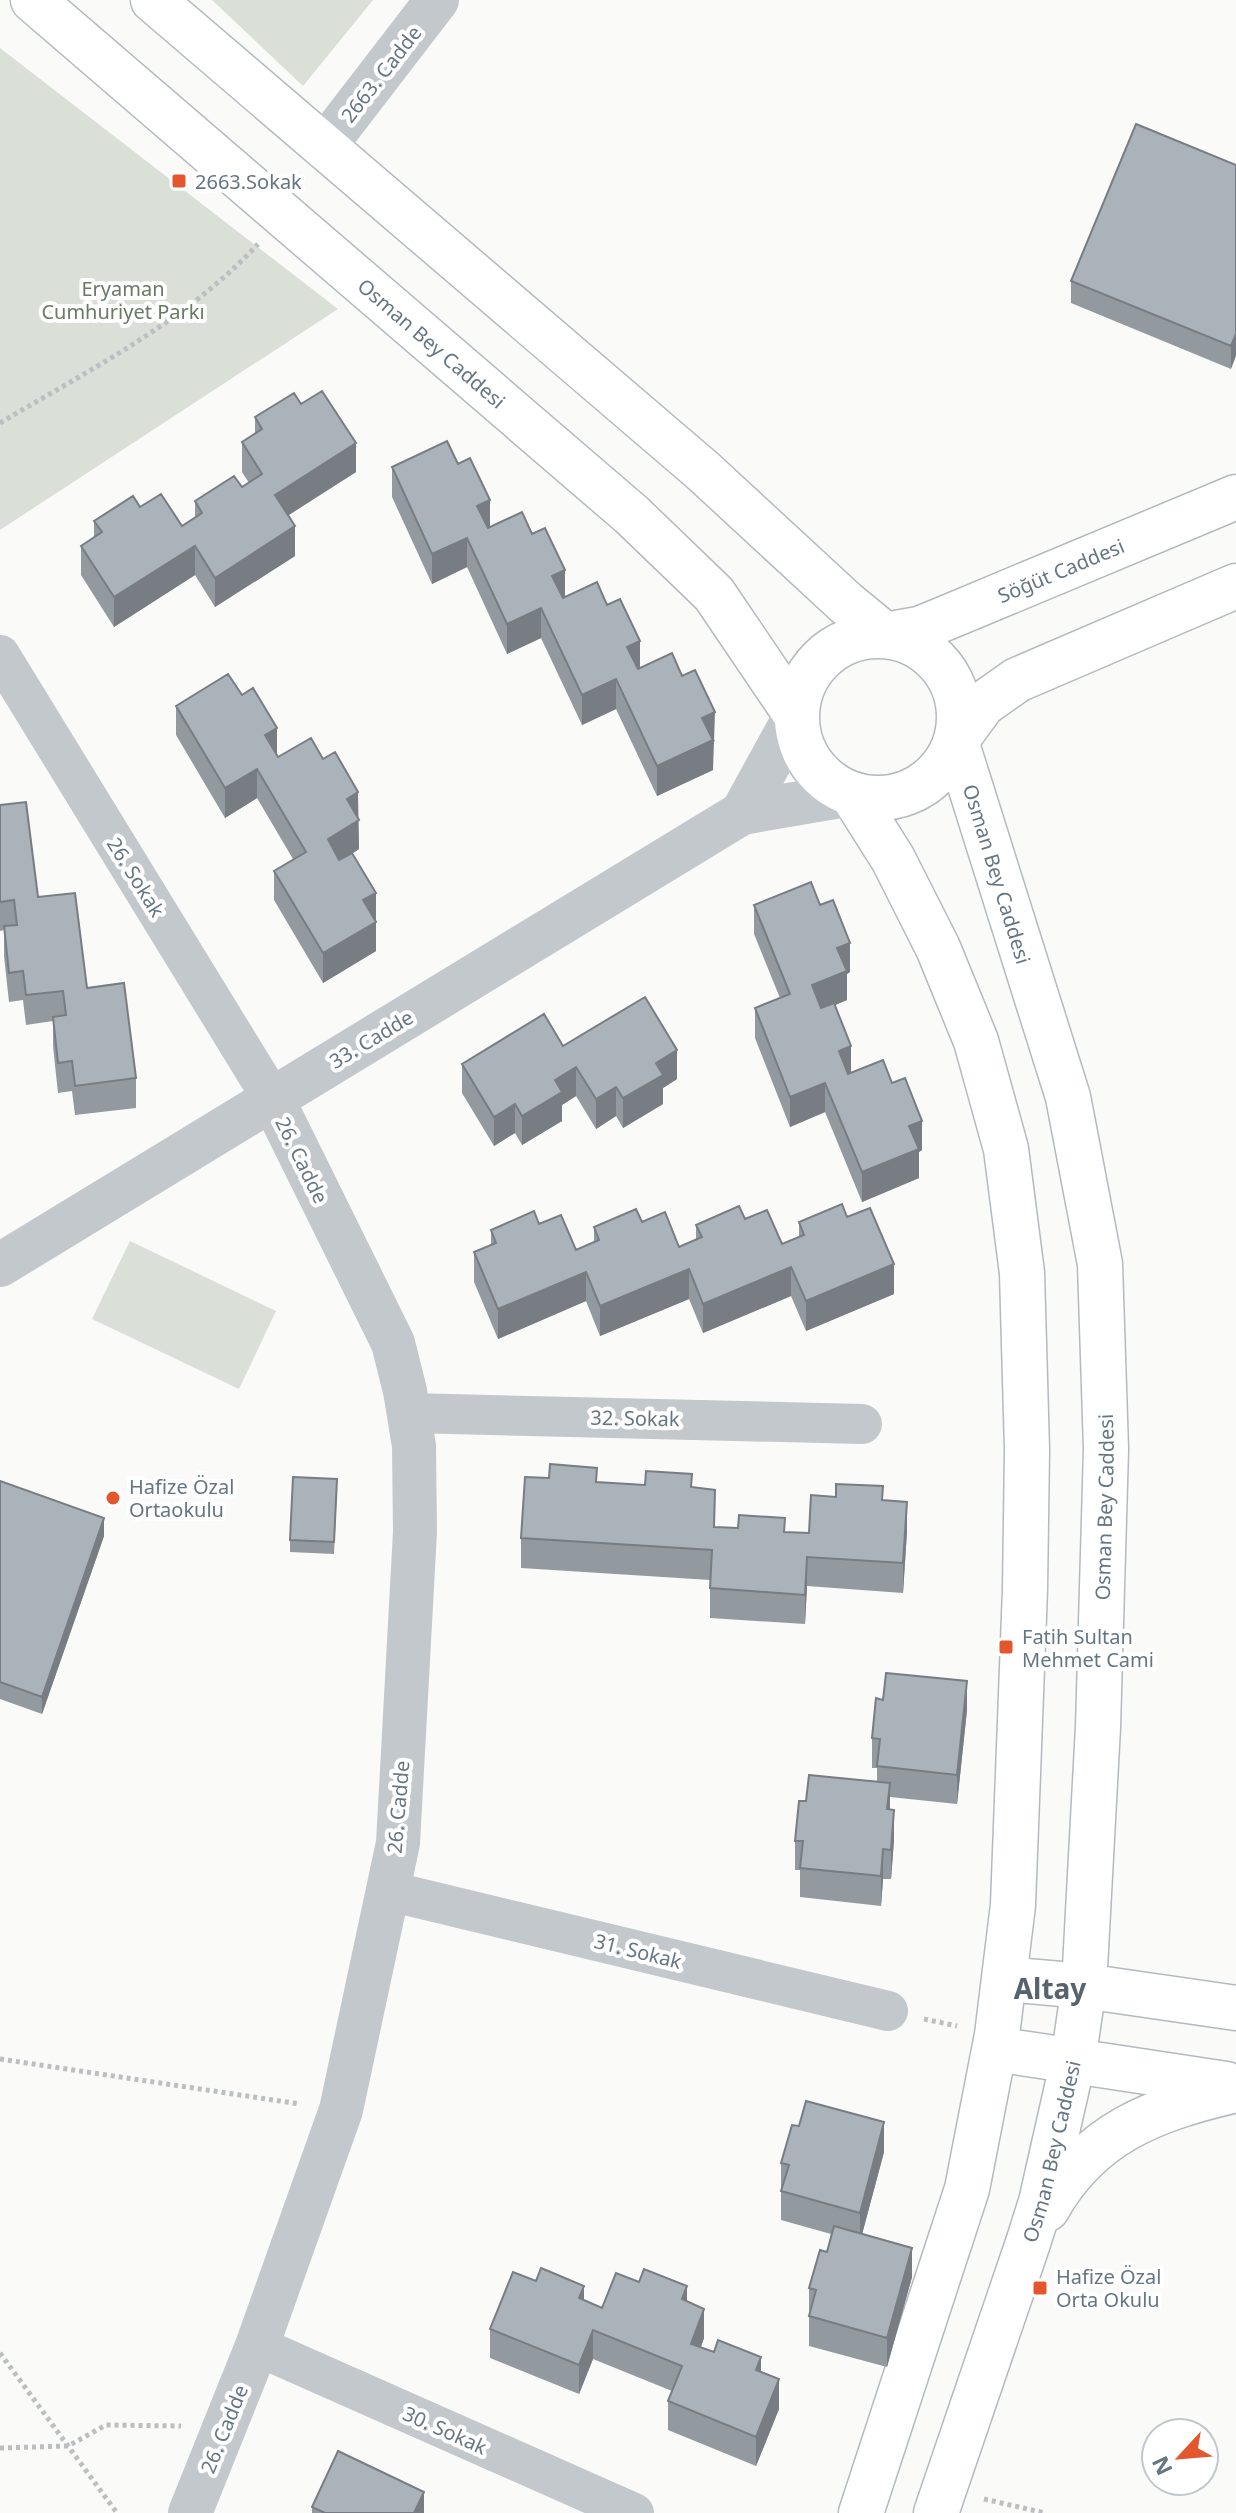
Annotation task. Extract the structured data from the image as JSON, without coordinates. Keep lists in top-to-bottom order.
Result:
{
  "streets": {
    "main road": ["Osman Bey Caddesi", "Söğüt Caddesi"],
    "street": [
      "2663. Cadde",
      "26. Sokak",
      "33. Cadde",
      "26. Cadde",
      "32. Sokak",
      "31. Sokak",
      "30. Sokak"
    ]
  },
  "crossings": [
    ["Osman Bey Caddesi", "Söğüt Caddesi"],
    ["Osman Bey Caddesi", "33. Cadde"],
    ["Söğüt Caddesi", "33. Cadde"],
    ["26. Sokak", "33. Cadde"],
    ["26. Sokak", "26. Cadde"],
    ["33. Cadde", "26. Cadde"],
    ["26. Cadde", "32. Sokak"],
    ["26. Cadde", "31. Sokak"],
    ["26. Cadde", "30. Sokak"]
  ],
  "districts": ["Altay"],
  "parks": ["Eryaman Cumhuriyet Parkı"],
  "places": {
    "transit": ["2663.Sokak", "Fatih Sultan Mehmet Cami", "Hafize Özal Orta Okulu"],
    "other": ["Hafize Özal Ortaokulu"]
  },
  "north": "bottom left"
}
